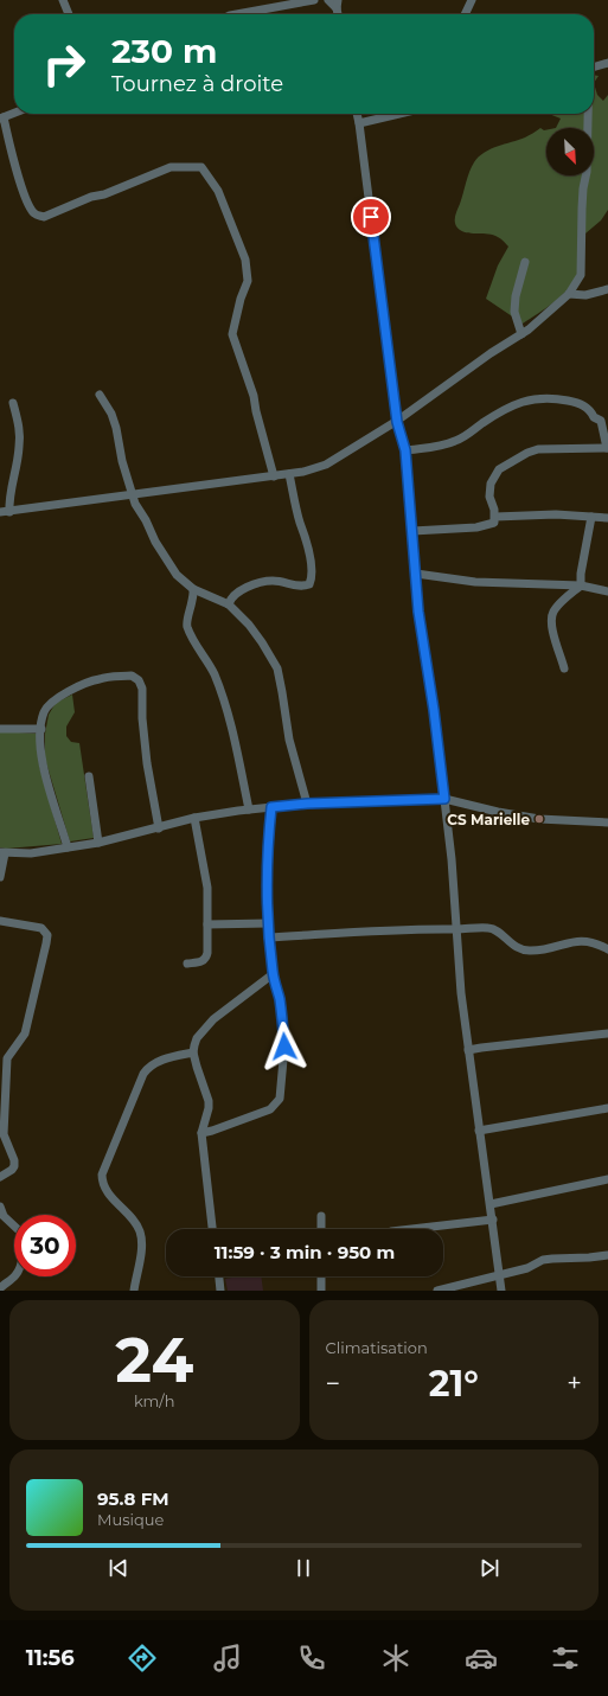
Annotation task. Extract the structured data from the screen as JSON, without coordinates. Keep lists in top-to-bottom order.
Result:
{
  "places": ["CS Marielle"],
  "north": "bottom right",
  "page": {
    "turn": ["230 m", "Tournez à droite"],
    "limit": "30",
    "trip": "11:59 · 3 min · 950 m",
    "tile": [
      ["24", "km/h"],
      "Climatisation"
    ],
    "heat": ["−", "21°", "+"],
    "song": ["95.8 FM", "Musique"],
    "tabs": "11:56"
  }
}
